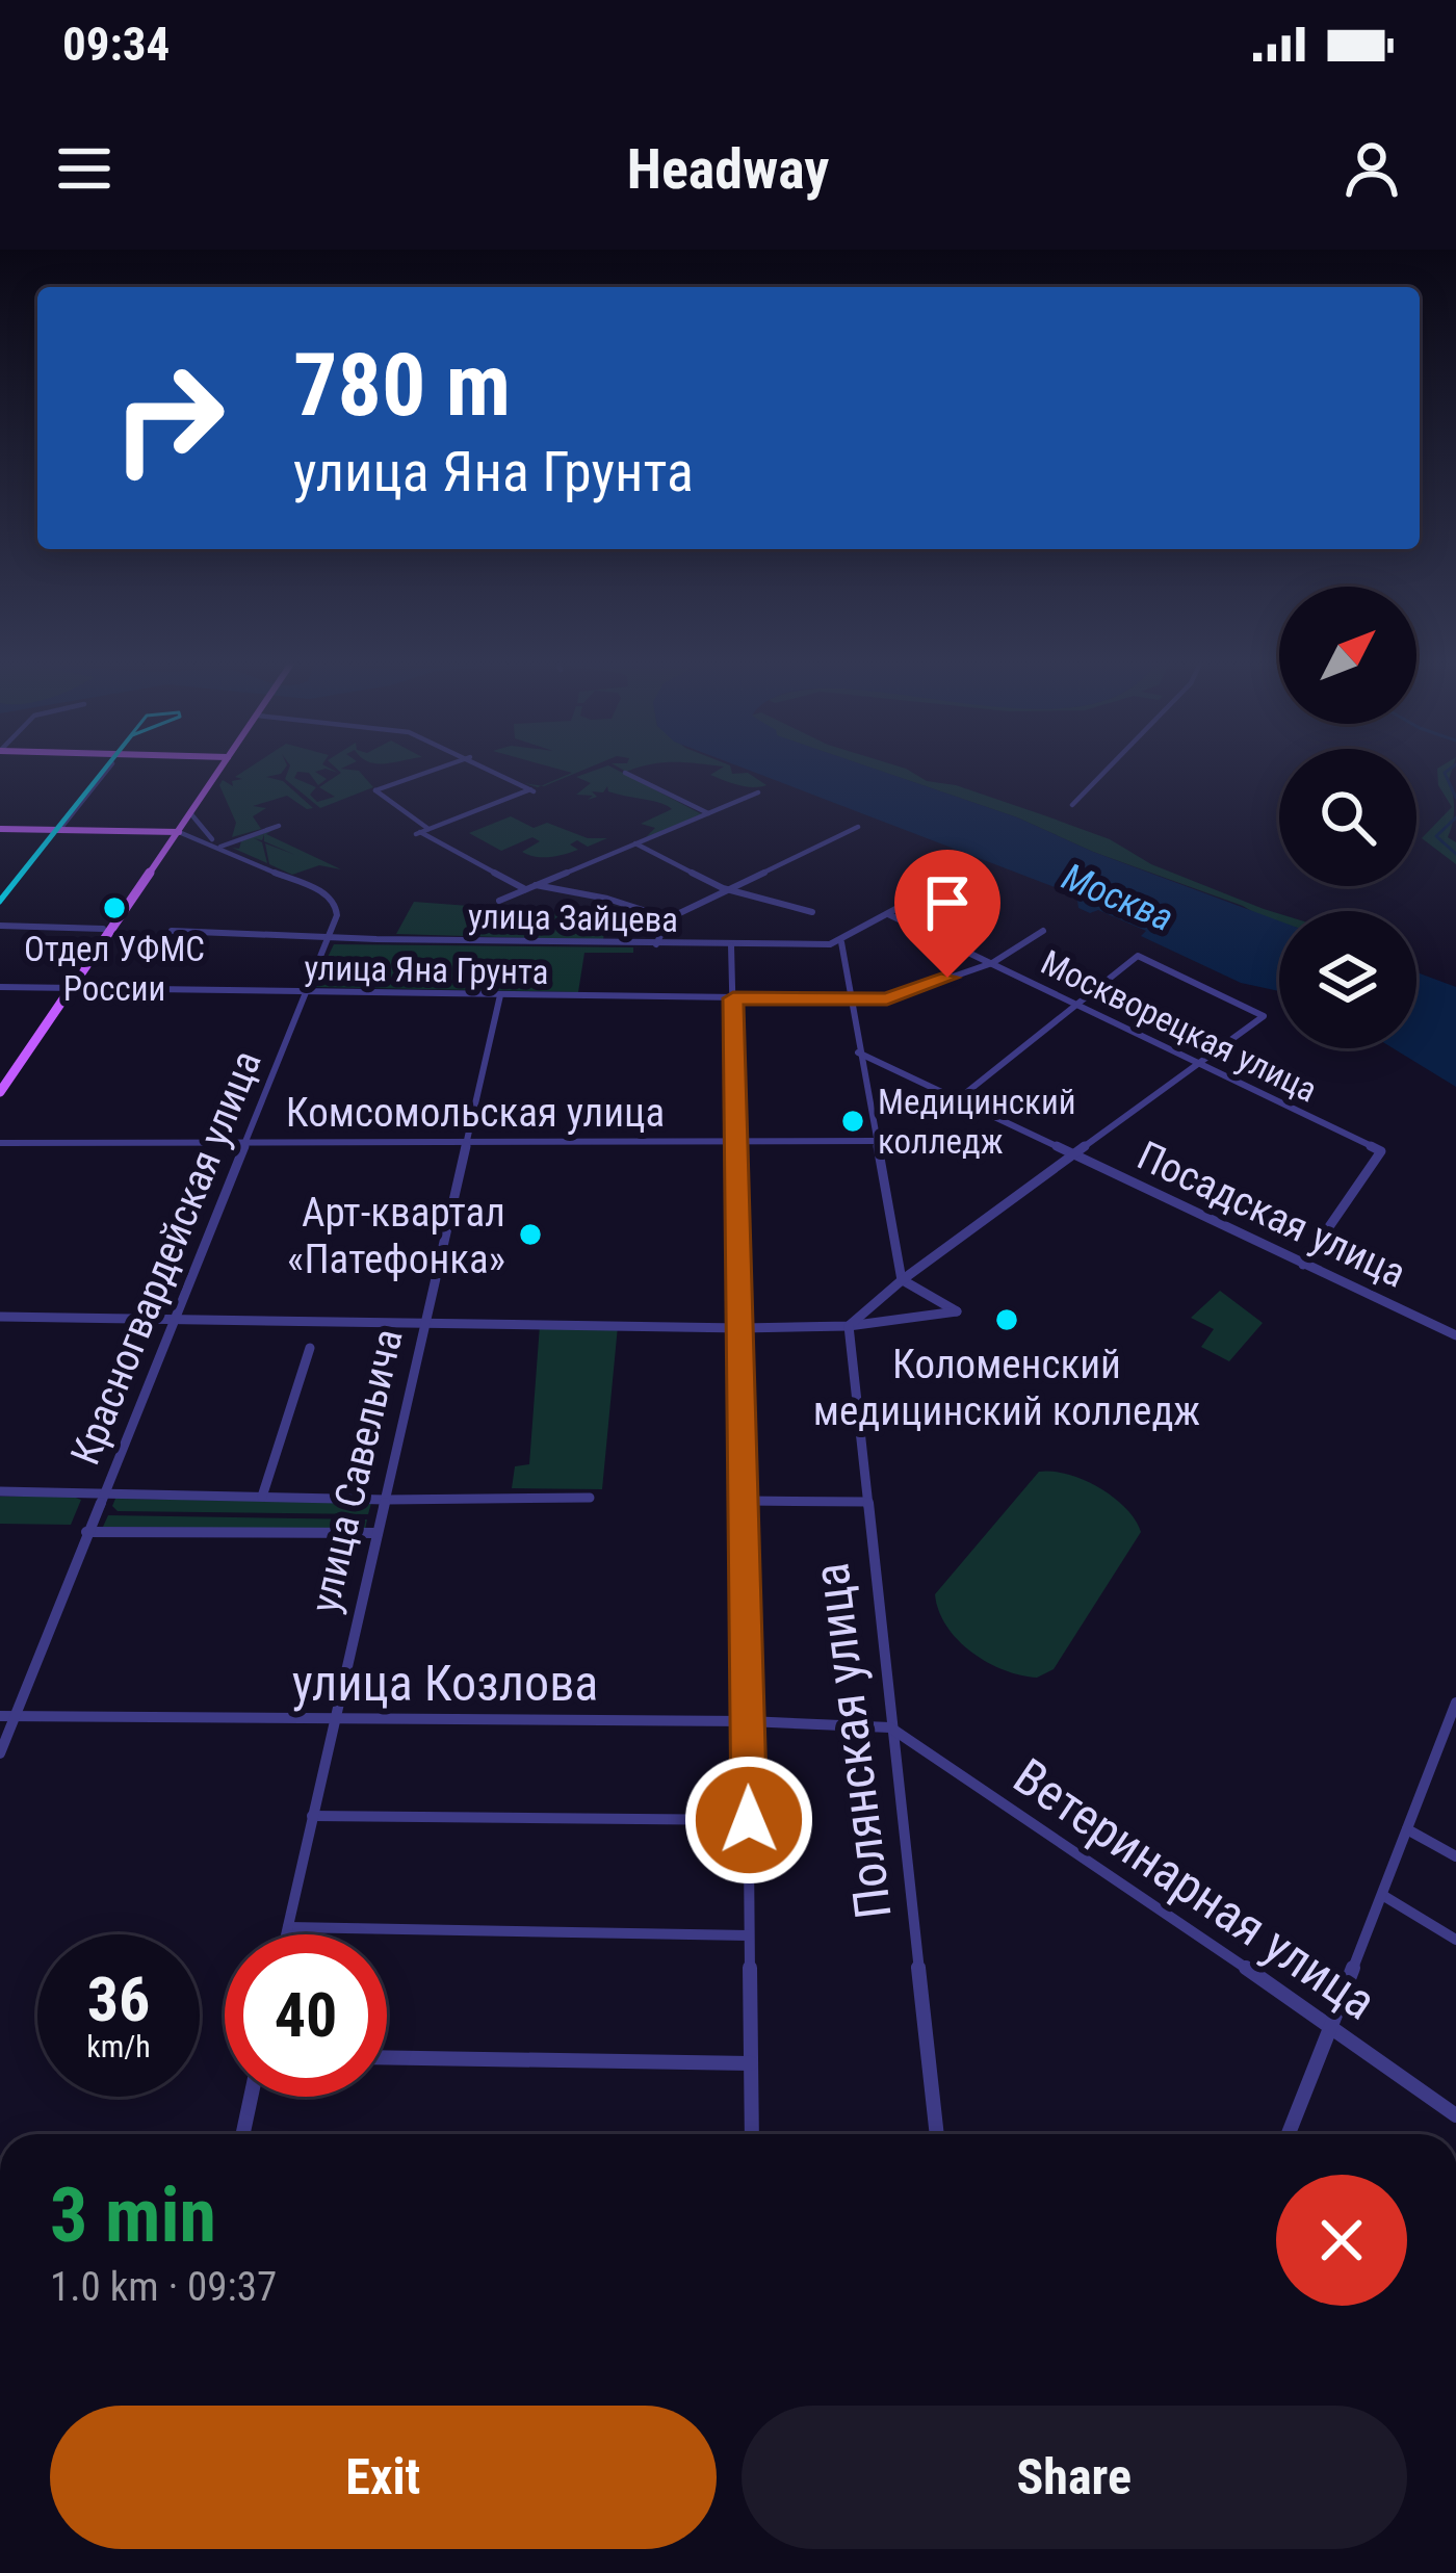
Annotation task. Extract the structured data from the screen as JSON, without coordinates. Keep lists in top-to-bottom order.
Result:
{
  "streets": {
    "street": [
      "улица Зайцева",
      "улица Яна Грунта",
      "Москворецкая улица",
      "Комсомольская улица",
      "Посадская улица",
      "Красногвардейская улица",
      "улица Савельича",
      "улица Козлова",
      "Полянская улица",
      "Ветеринарная улица"
    ]
  },
  "crossings": [
    ["улица Зайцева", "Москворецкая улица"],
    ["улица Зайцева", "Красногвардейская улица"],
    ["улица Яна Грунта", "Москворецкая улица"],
    ["улица Яна Грунта", "Красногвардейская улица"],
    ["улица Яна Грунта", "улица Савельича"],
    ["Москворецкая улица", "Посадская улица"],
    ["Комсомольская улица", "Красногвардейская улица"],
    ["Комсомольская улица", "улица Савельича"],
    ["Красногвардейская улица", "улица Козлова"],
    ["улица Савельича", "улица Козлова"],
    ["улица Козлова", "Полянская улица"],
    ["улица Козлова", "Ветеринарная улица"],
    ["Полянская улица", "Ветеринарная улица"]
  ],
  "water": ["Москва"],
  "places": [
    "Отдел УФМС России",
    "Медицинский колледж",
    "Арт-квартал «Патефонка»",
    "Коломенский медицинский колледж"
  ],
  "north": "top right",
  "page": {
    "status": "09:34",
    "header": "Headway",
    "turn": ["780 m", "улица Яна Грунта"],
    "speed": "36 km/h",
    "limit": "40",
    "heading": ["3 min", "1.0 km · 09:37"],
    "buttons": ["Exit", "Share"]
  }
}
